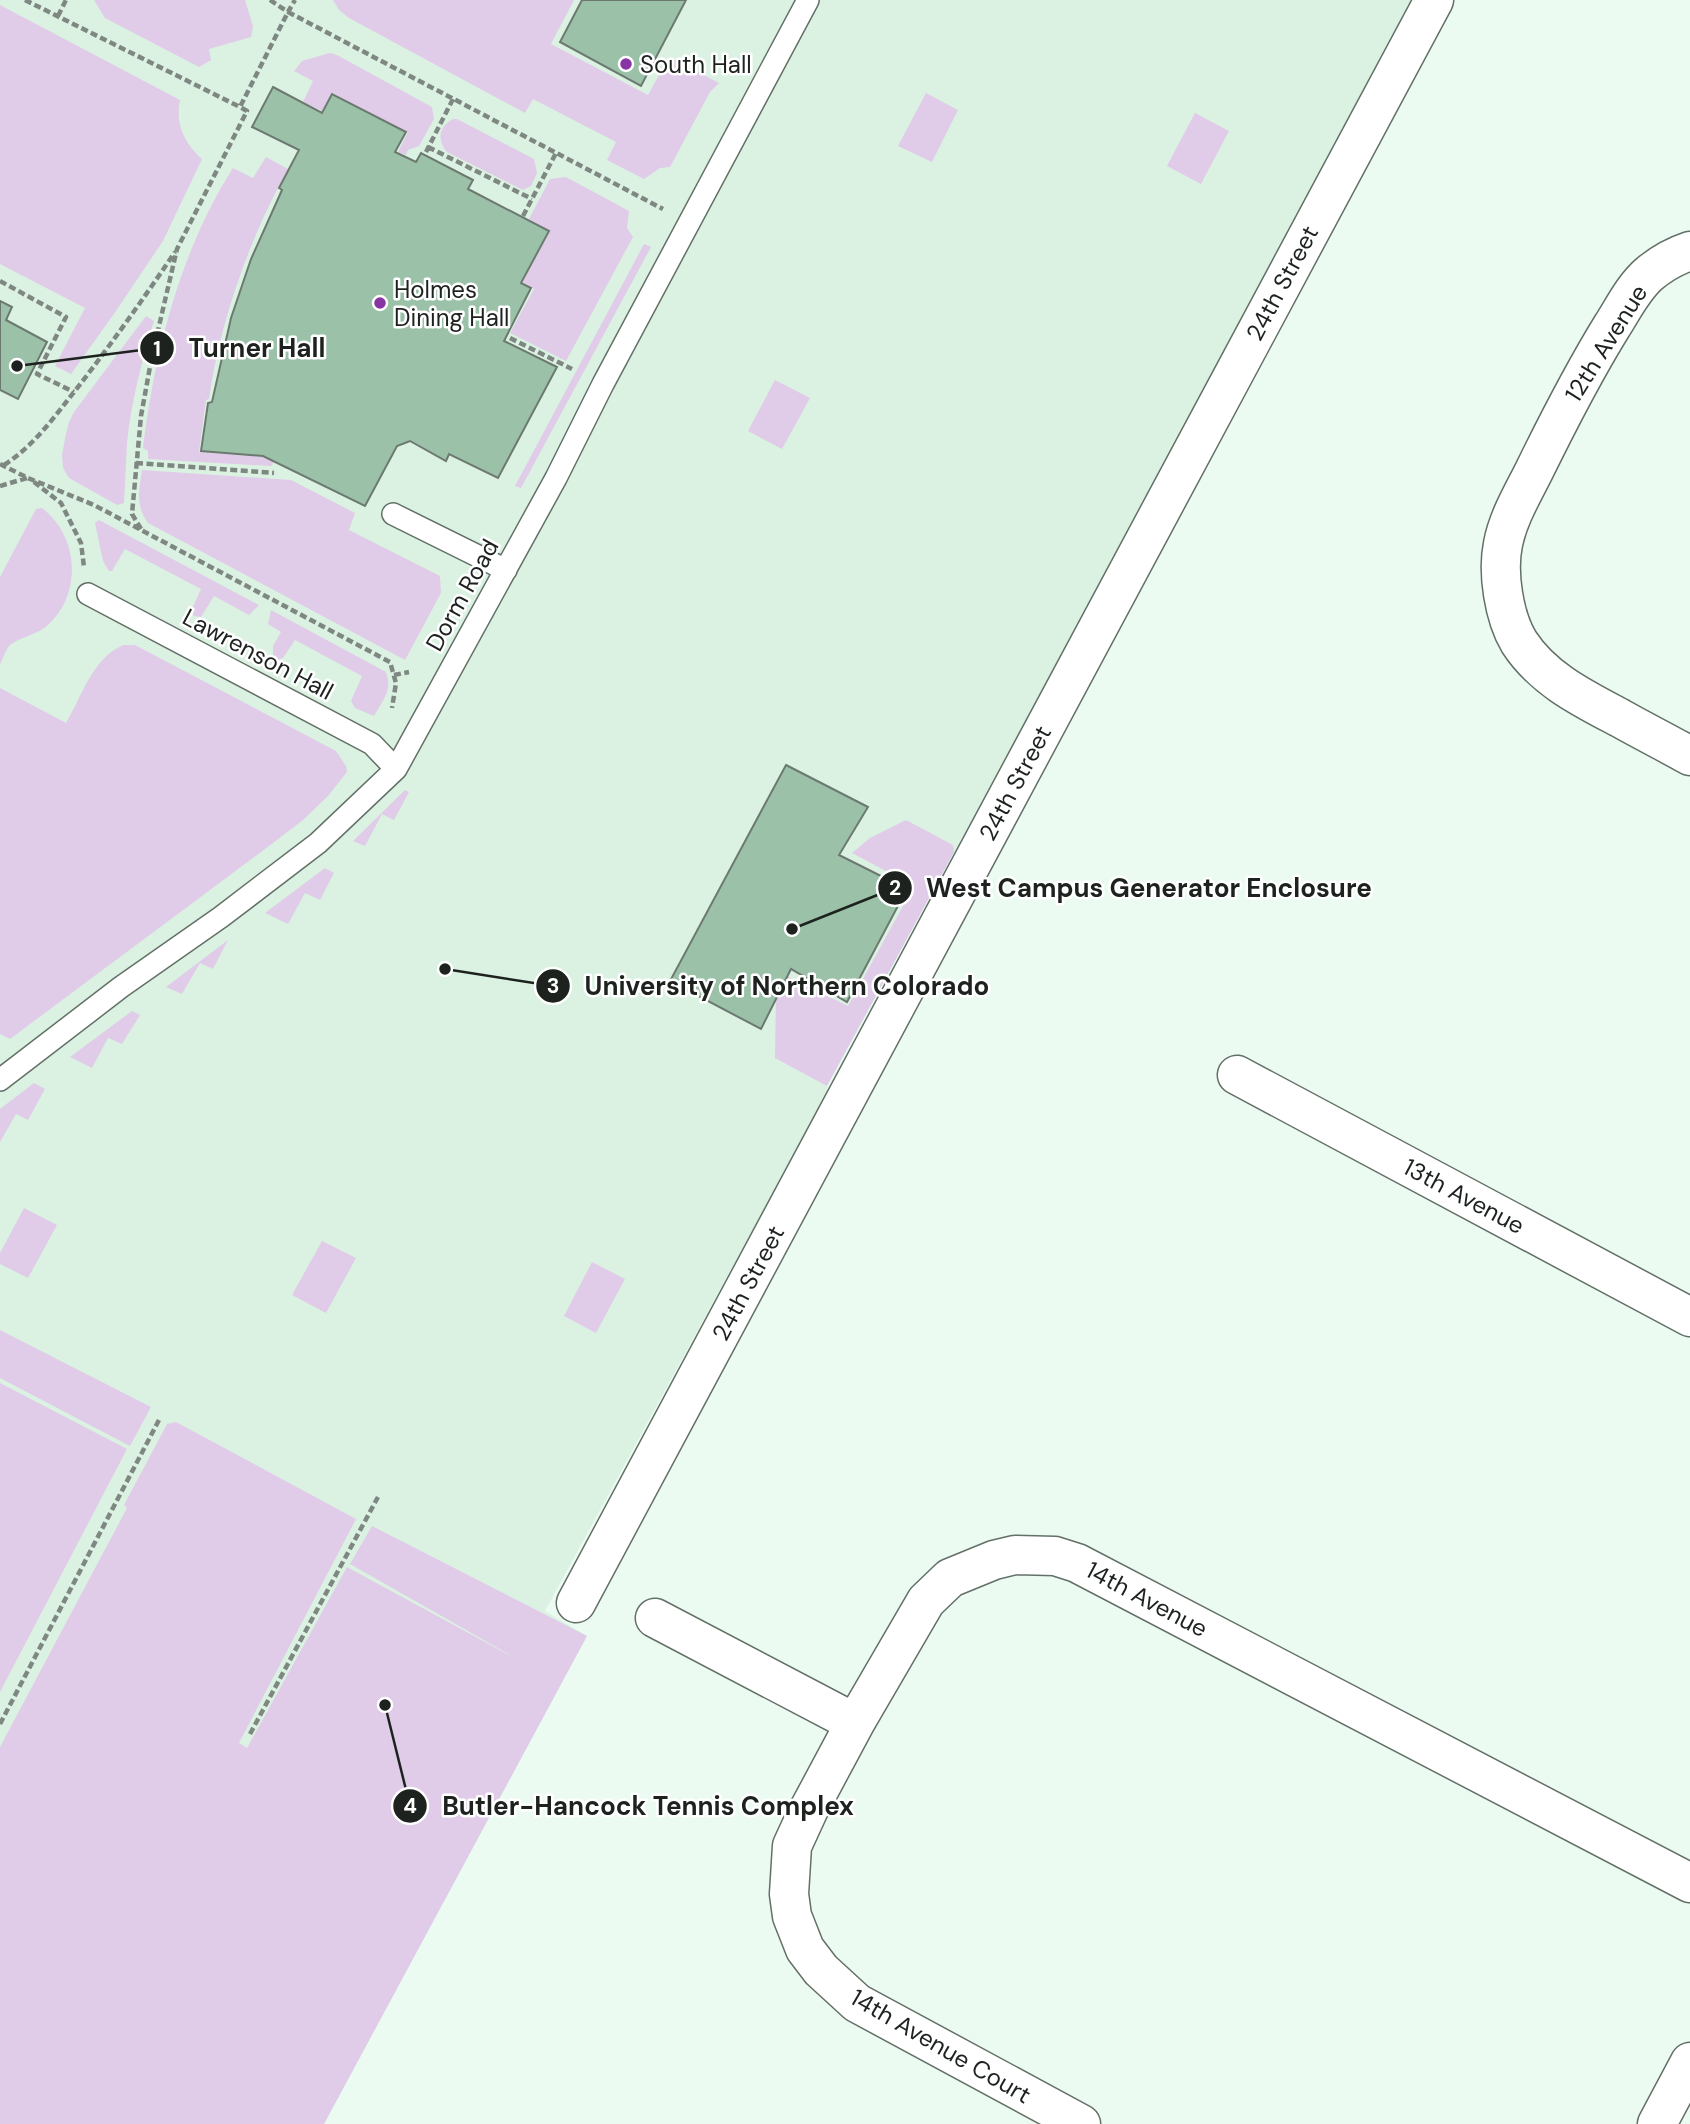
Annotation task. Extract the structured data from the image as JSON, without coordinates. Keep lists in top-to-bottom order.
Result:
{
  "streets": {
    "street": [
      "24th Street",
      "12th Avenue",
      "13th Avenue",
      "14th Avenue",
      "14th Avenue Court"
    ],
    "lane": ["Dorm Road", "Lawrenson Hall"]
  },
  "crossings": [
    ["Dorm Road", "Lawrenson Hall"],
    ["14th Avenue", "14th Avenue Court"]
  ],
  "places": [
    "South Hall",
    "Holmes Dining Hall",
    "Turner Hall",
    "West Campus Generator Enclosure",
    "University of Northern Colorado",
    "Butler-Hancock Tennis Complex"
  ]
}
